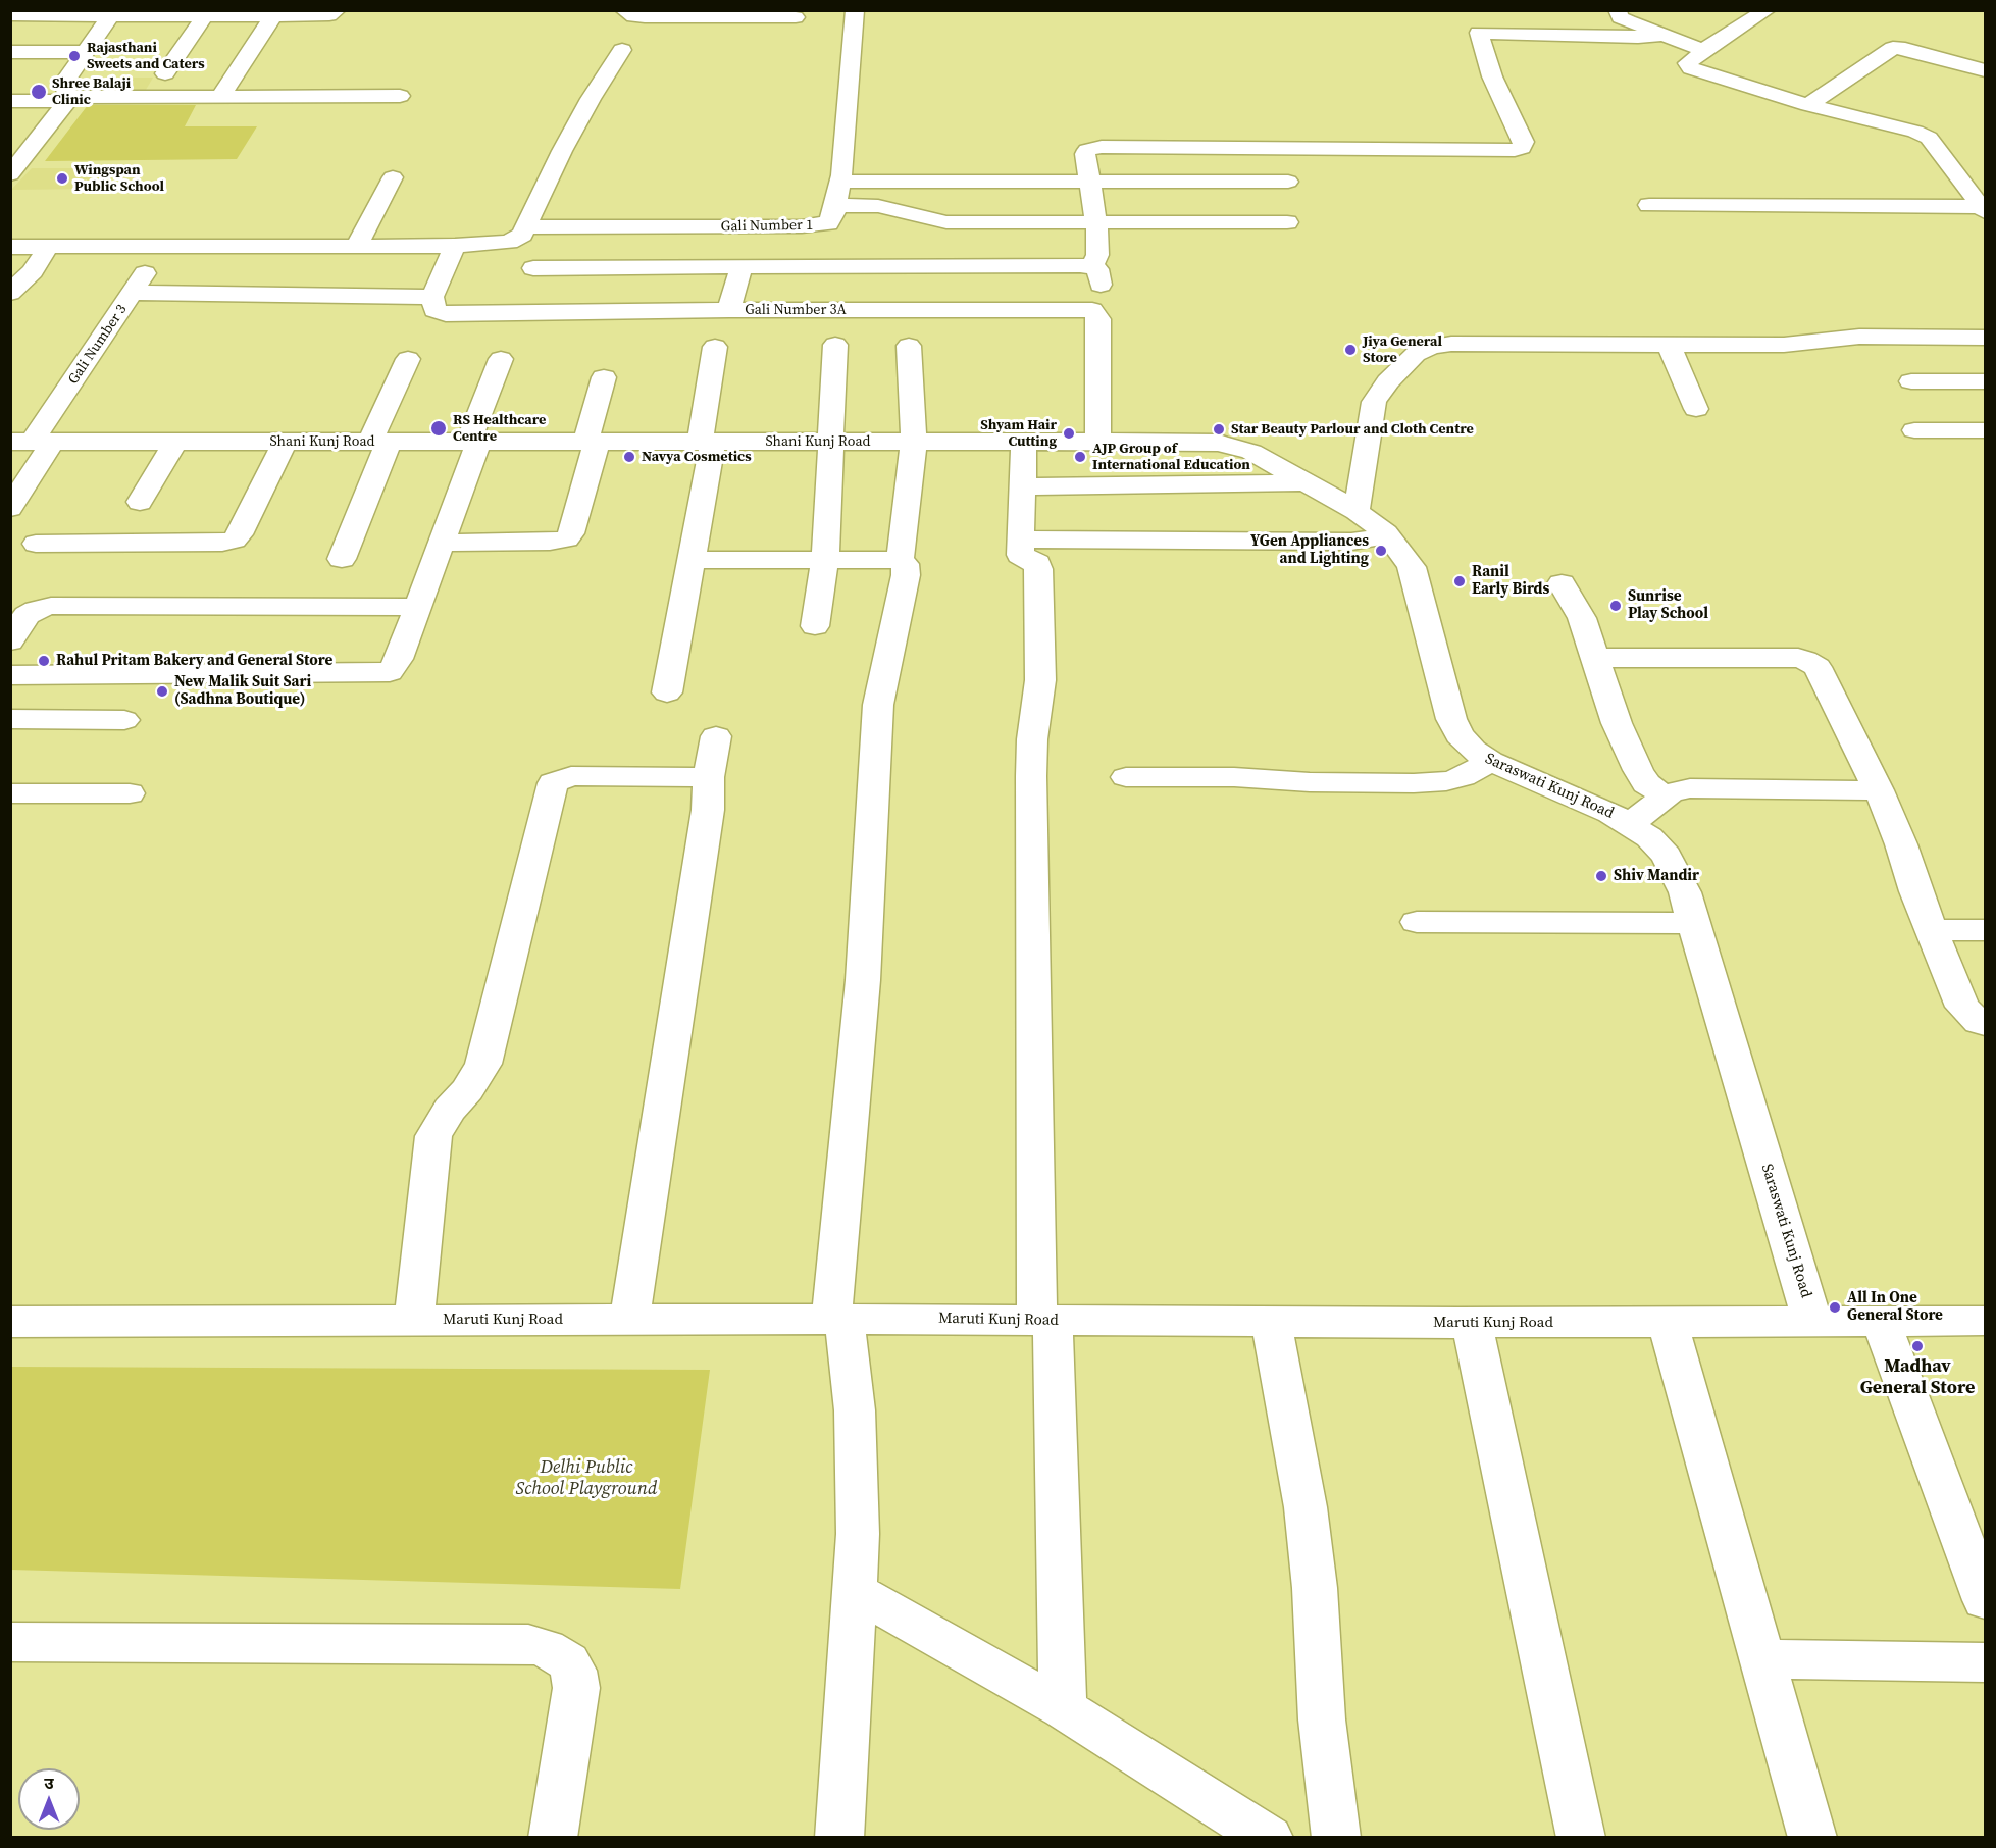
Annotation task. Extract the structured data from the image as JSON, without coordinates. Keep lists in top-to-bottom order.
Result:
{
  "streets": {
    "street": [
      "Gali Number 1",
      "Gali Number 3A",
      "Gali Number 3",
      "Shani Kunj Road",
      "Saraswati Kunj Road",
      "Maruti Kunj Road"
    ]
  },
  "crossings": [
    ["Gali Number 3", "Shani Kunj Road"],
    ["Shani Kunj Road", "Saraswati Kunj Road"],
    ["Saraswati Kunj Road", "Maruti Kunj Road"]
  ],
  "parks": ["Delhi Public School Playground"],
  "places": [
    "Rajasthani Sweets and Caters",
    "Shree Balaji Clinic",
    "Wingspan Public School",
    "Jiya General Store",
    "RS Healthcare Centre",
    "Star Beauty Parlour and Cloth Centre",
    "Shyam Hair Cutting",
    "Navya Cosmetics",
    "AJP Group of International Education",
    "YGen Appliances and Lighting",
    "Ranil Early Birds",
    "Sunrise Play School",
    "Rahul Pritam Bakery and General Store",
    "New Malik Suit Sari (Sadhna Boutique)",
    "Shiv Mandir",
    "All In One General Store",
    "Madhav General Store"
  ],
  "north": "top"
}
